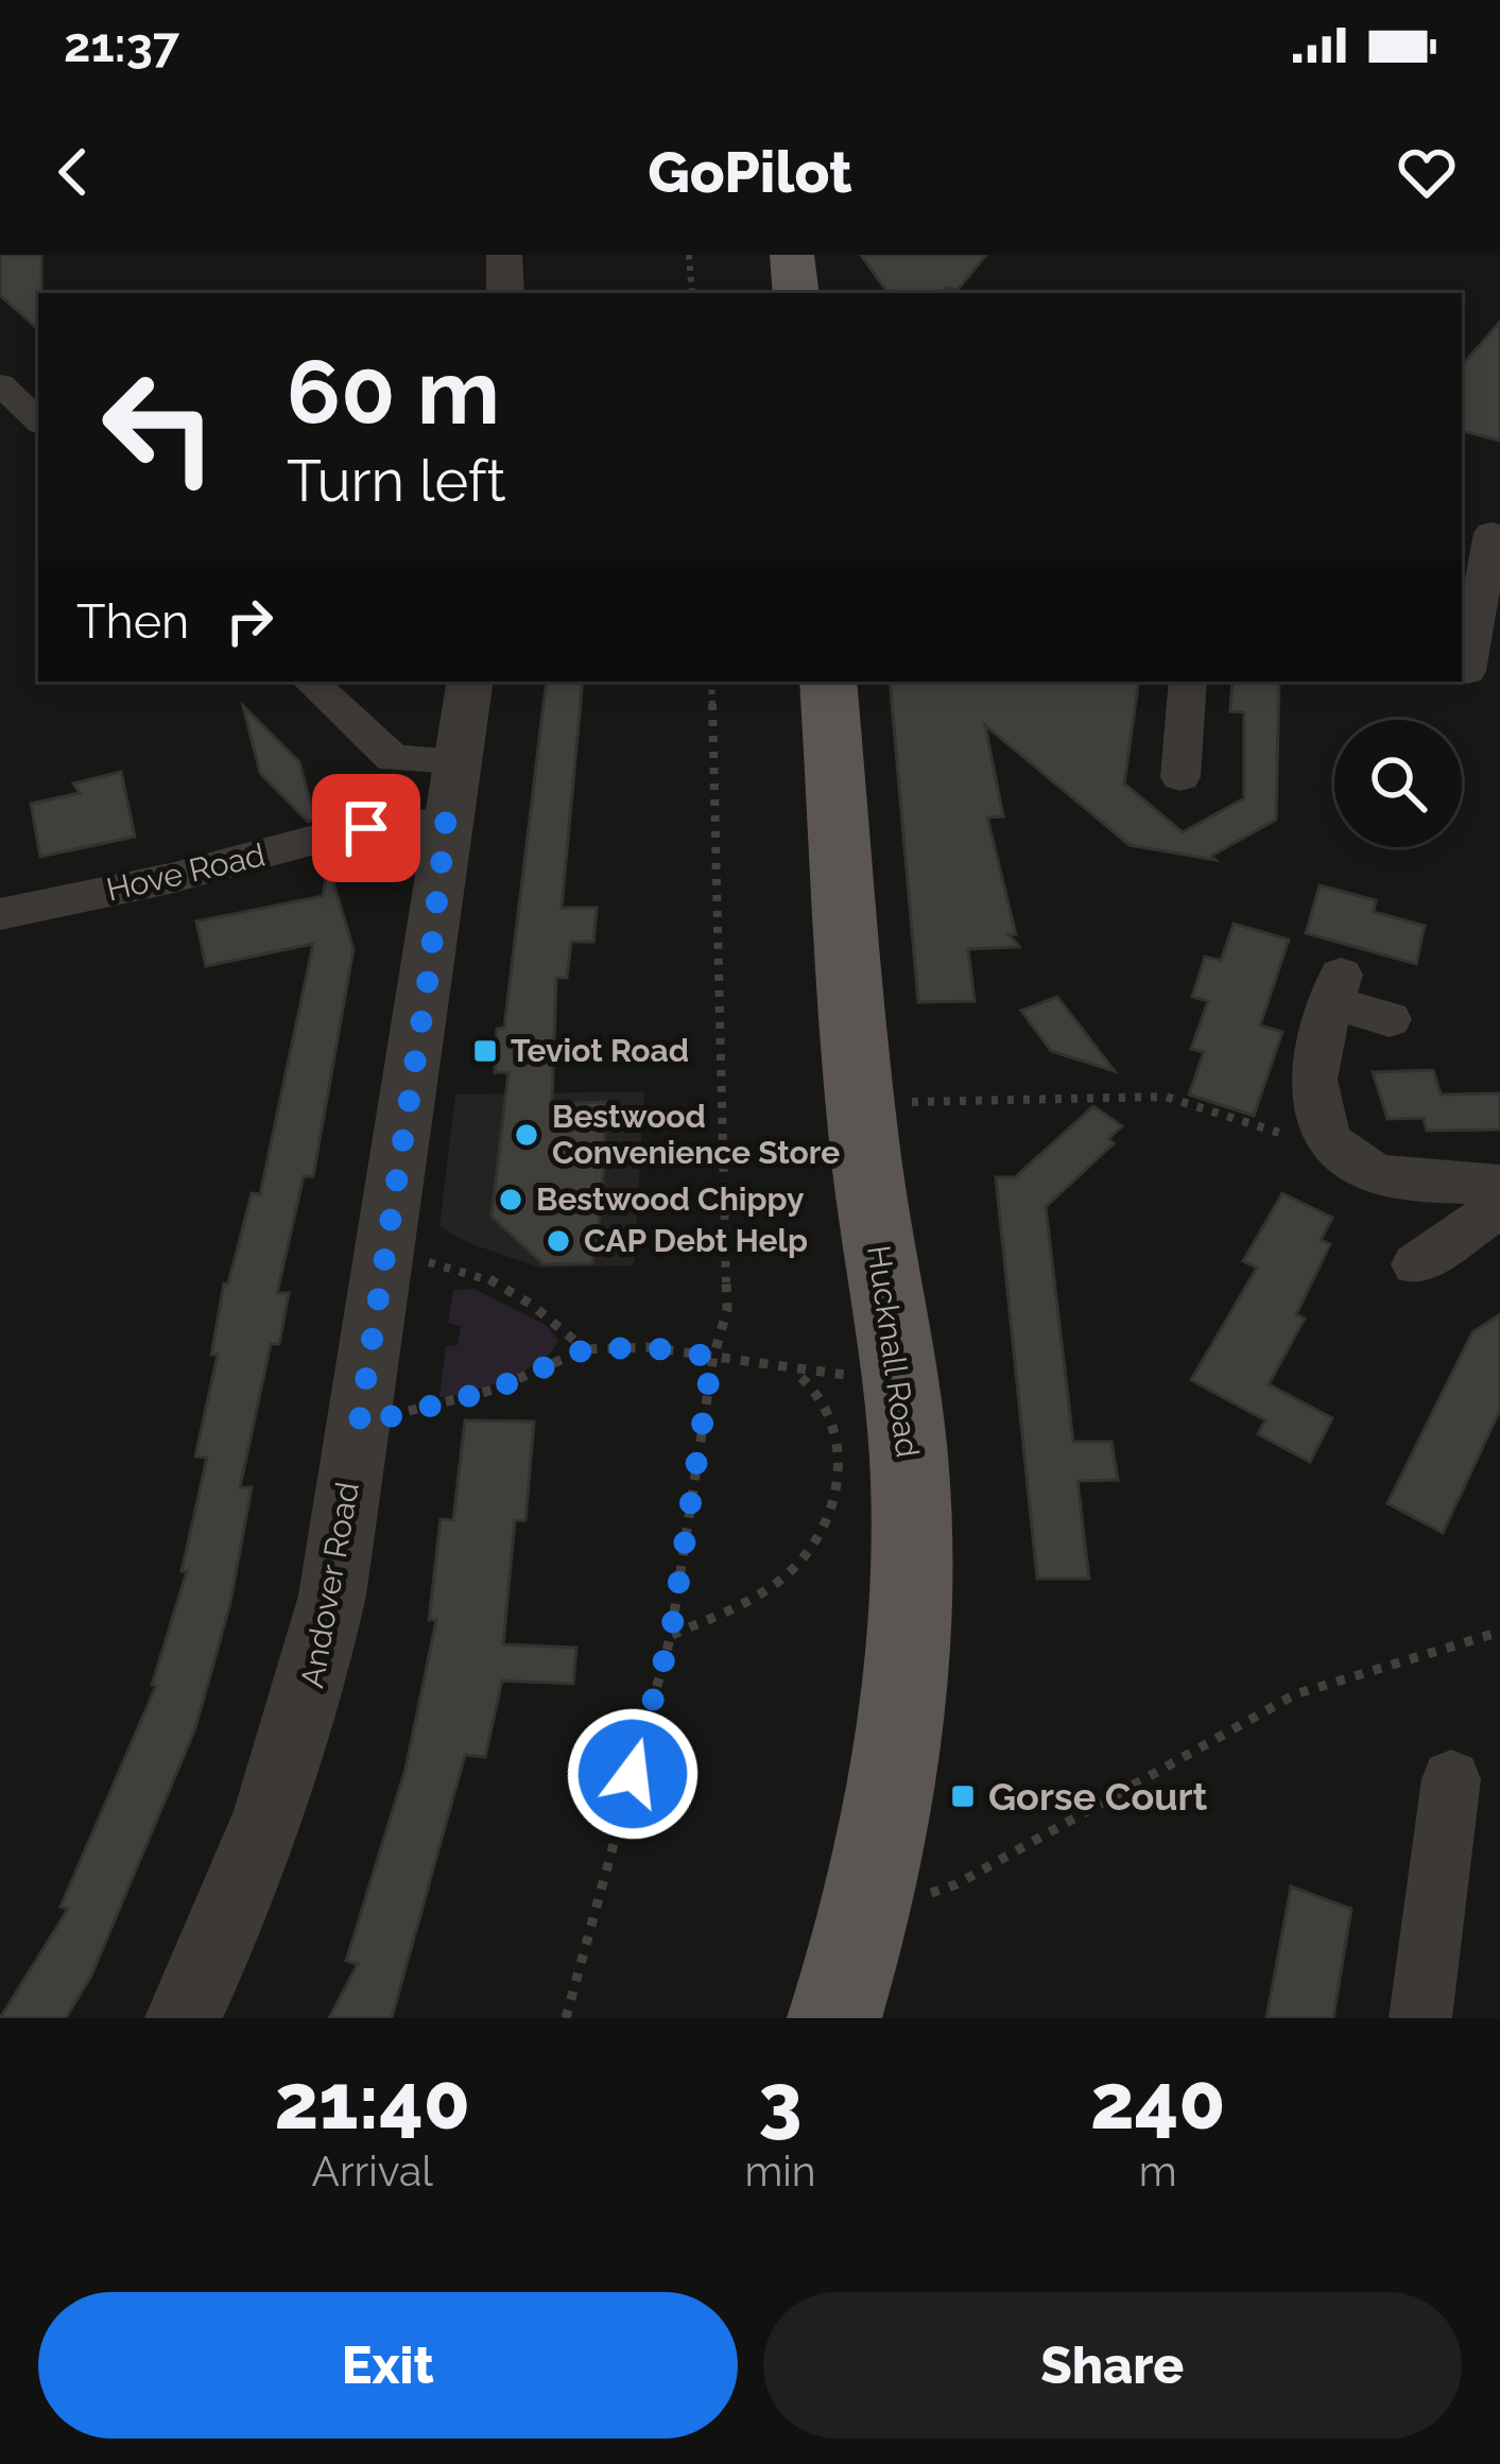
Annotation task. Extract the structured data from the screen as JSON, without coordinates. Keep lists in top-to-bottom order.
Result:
{
  "streets": {
    "main road": ["Hucknall Road"],
    "street": ["Hove Road", "Andover Road"]
  },
  "crossings": [
    ["Hove Road", "Andover Road"]
  ],
  "places": {
    "transit": ["Teviot Road", "Gorse Court"],
    "other": ["Bestwood Convenience Store", "Bestwood Chippy", "CAP Debt Help"]
  },
  "page": {
    "status": "21:37",
    "header": "GoPilot",
    "turn": ["60 m", "Turn left"],
    "then": "Then",
    "eta": [
      "21:40",
      "Arrival",
      "3",
      "min",
      "240",
      "m"
    ],
    "buttons": ["Exit", "Share"]
  }
}
